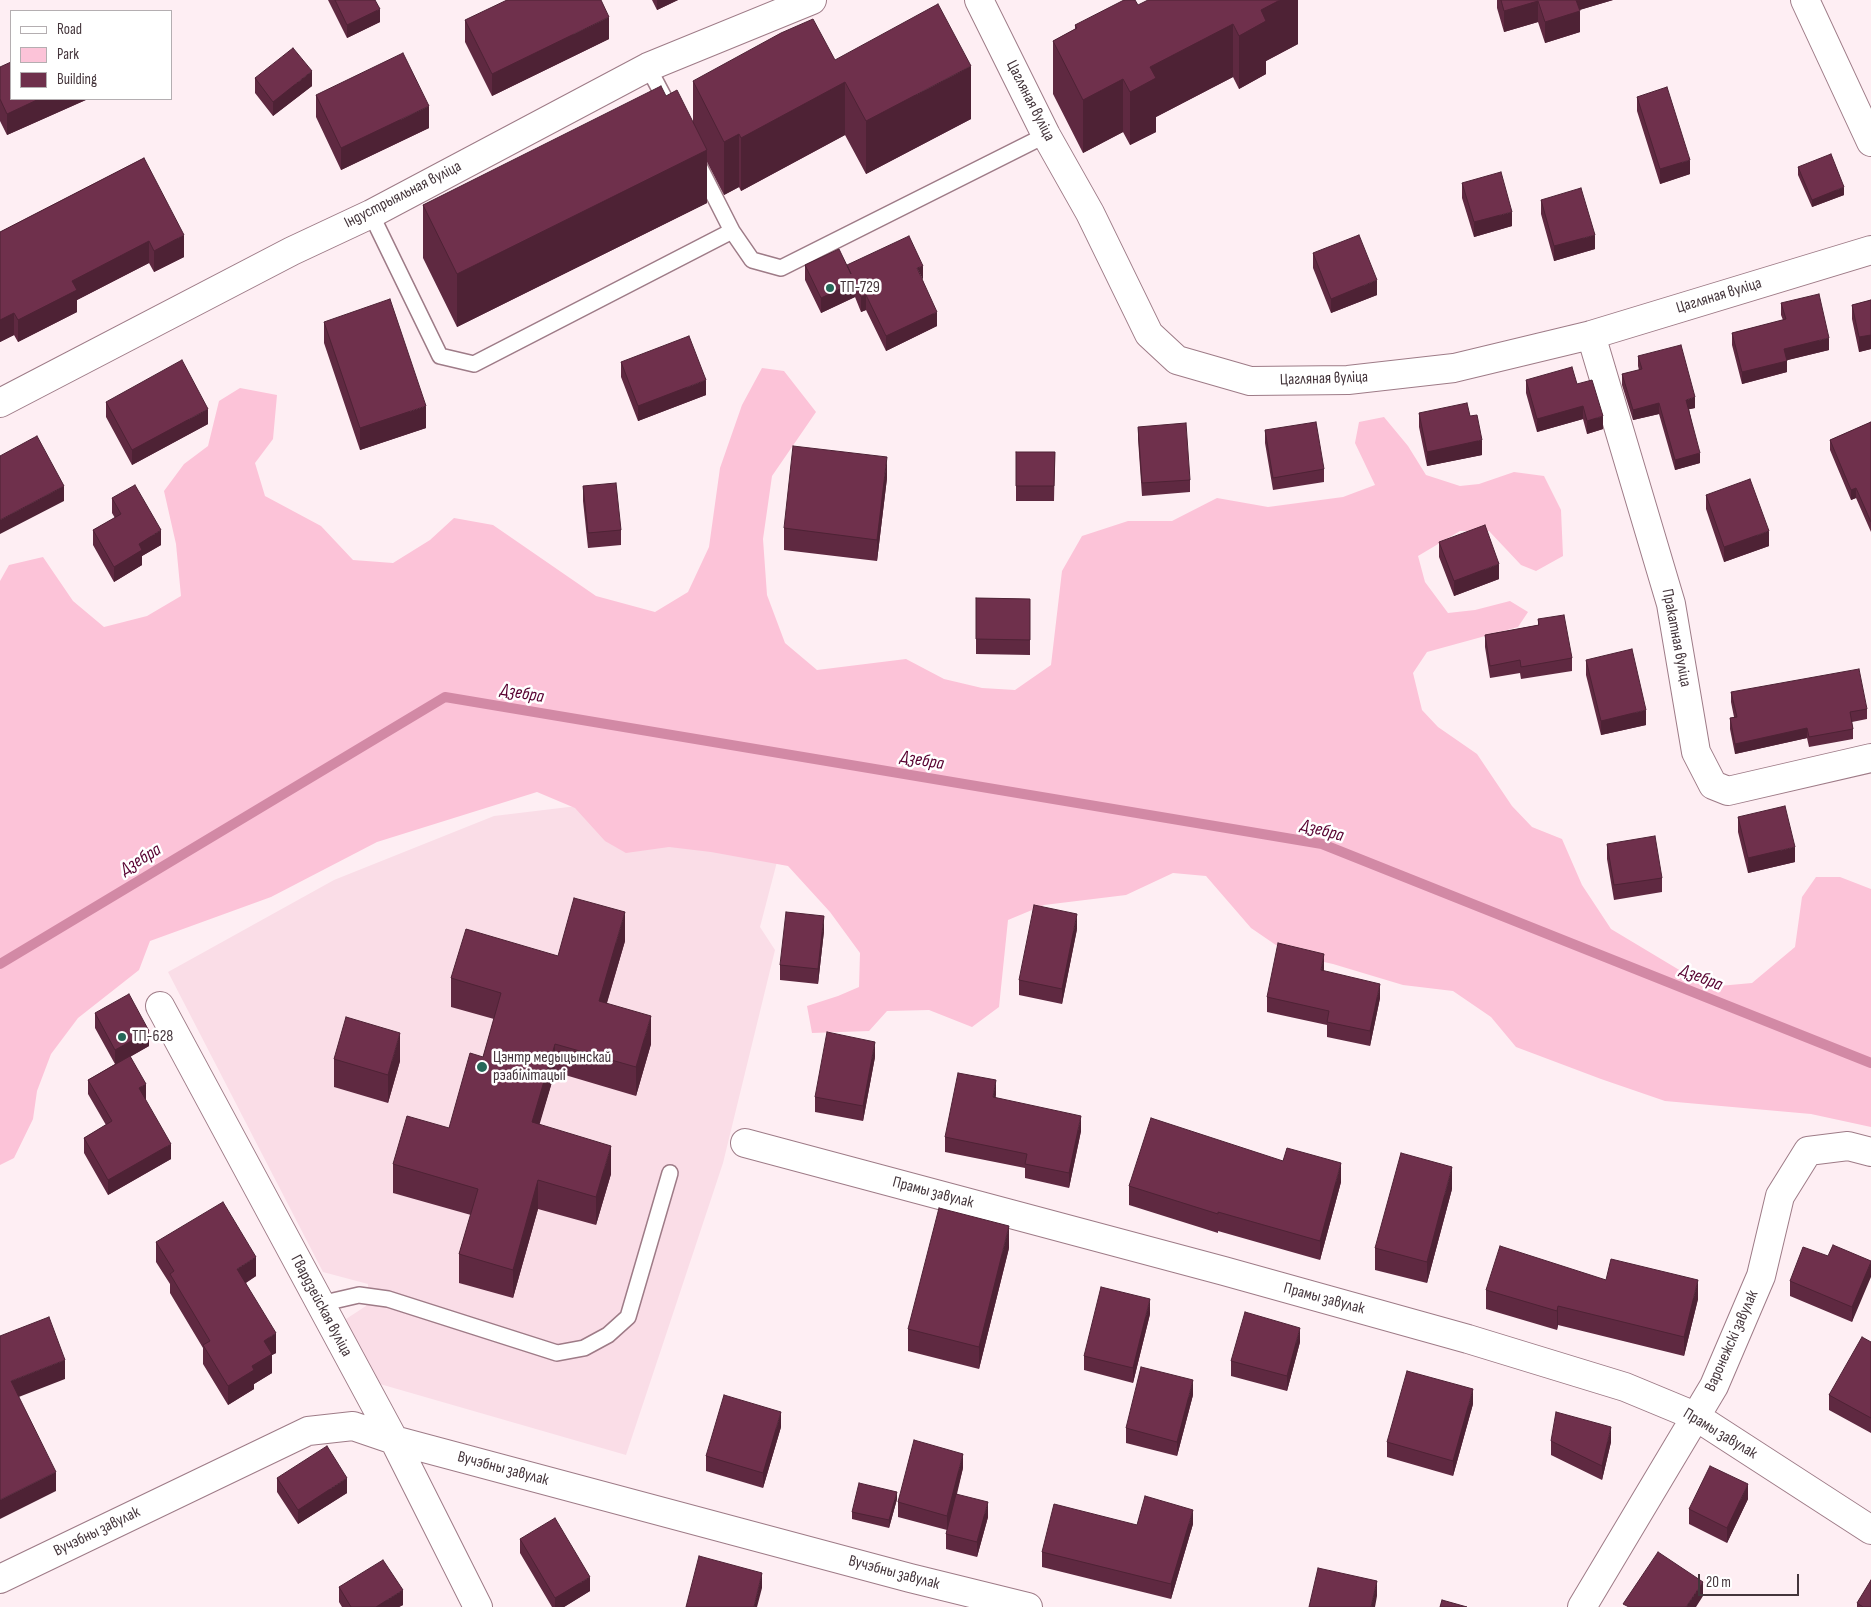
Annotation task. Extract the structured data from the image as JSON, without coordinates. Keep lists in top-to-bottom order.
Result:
{
  "streets": {
    "street": [
      "Цагляная вуліца",
      "Індустрыяльная вуліца",
      "Пракатная вуліца",
      "Прамы завулак",
      "Гвардзейская вуліца",
      "Варонежскі завулак",
      "Вучэбны завулак"
    ]
  },
  "crossings": [
    ["Цагляная вуліца", "Пракатная вуліца"],
    ["Прамы завулак", "Варонежскі завулак"],
    ["Гвардзейская вуліца", "Вучэбны завулак"]
  ],
  "water": ["Дзебра"],
  "places": ["ТП-729", "ТП-628", "Цэнтр медыцынскай рэабілітацыі"],
  "legend": ["Road", "Park", "Building"],
  "scale_bar": "20 m"
}
